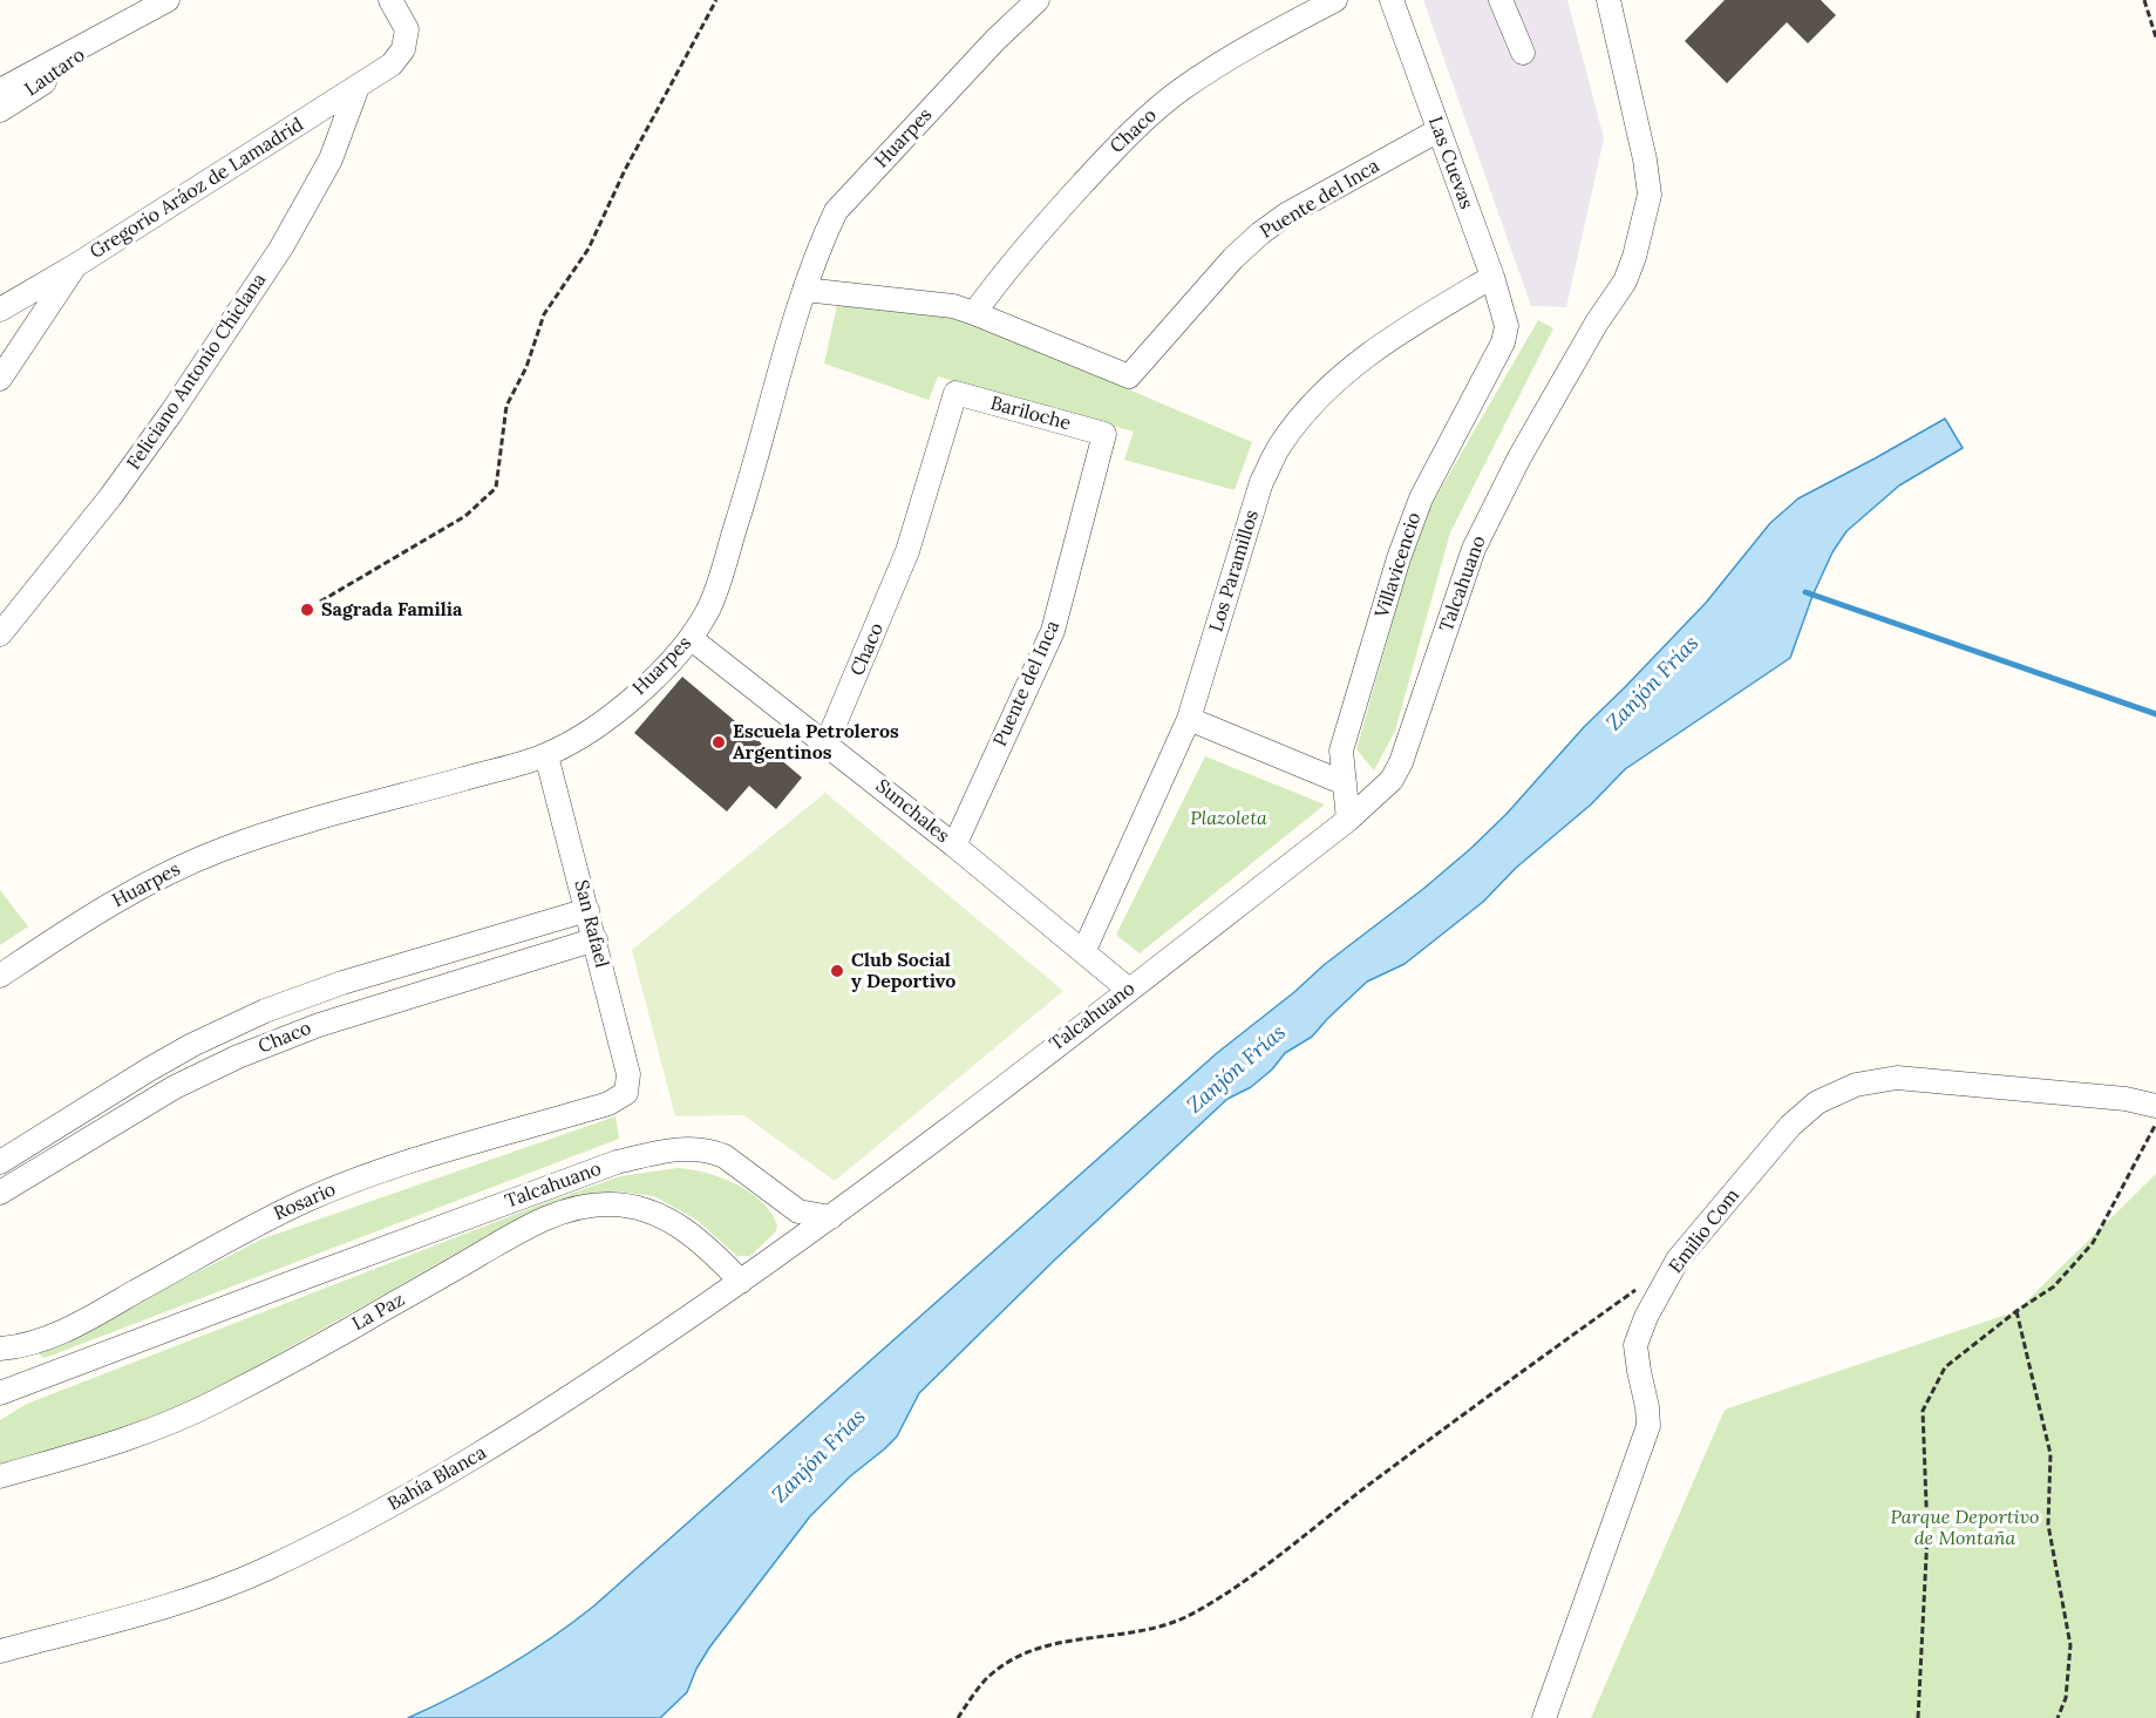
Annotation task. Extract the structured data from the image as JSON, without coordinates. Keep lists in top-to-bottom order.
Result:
{
  "streets": {
    "street": [
      "Lautaro",
      "Chaco",
      "Huarpes",
      "Las Cuevas",
      "Gregorio Aráoz de Lamadrid",
      "Puente del Inca",
      "Feliciano Antonio Chiclana",
      "Bariloche",
      "Villavicencio",
      "Los Paramillos",
      "Talcahuano",
      "Sunchales",
      "San Rafael",
      "Rosario",
      "Emilio Com",
      "La Paz",
      "Bahía Blanca"
    ]
  },
  "crossings": [
    ["Chaco", "Puente del Inca"],
    ["Chaco", "Bariloche"],
    ["Chaco", "Sunchales"],
    ["Chaco", "San Rafael"],
    ["Huarpes", "Sunchales"],
    ["Huarpes", "San Rafael"],
    ["Las Cuevas", "Puente del Inca"],
    ["Las Cuevas", "Villavicencio"],
    ["Las Cuevas", "Los Paramillos"],
    ["Gregorio Aráoz de Lamadrid", "Feliciano Antonio Chiclana"],
    ["Puente del Inca", "Bariloche"],
    ["Puente del Inca", "Sunchales"],
    ["Villavicencio", "Talcahuano"],
    ["Los Paramillos", "Sunchales"],
    ["Talcahuano", "Sunchales"],
    ["Talcahuano", "Bahía Blanca"],
    ["San Rafael", "Rosario"],
    ["La Paz", "Bahía Blanca"]
  ],
  "water": ["Zanjón Frías"],
  "parks": ["Plazoleta", "Parque Deportivo de Montaña"],
  "places": ["Sagrada Familia", "Escuela Petroleros Argentinos", "Club Social y Deportivo"]
}
